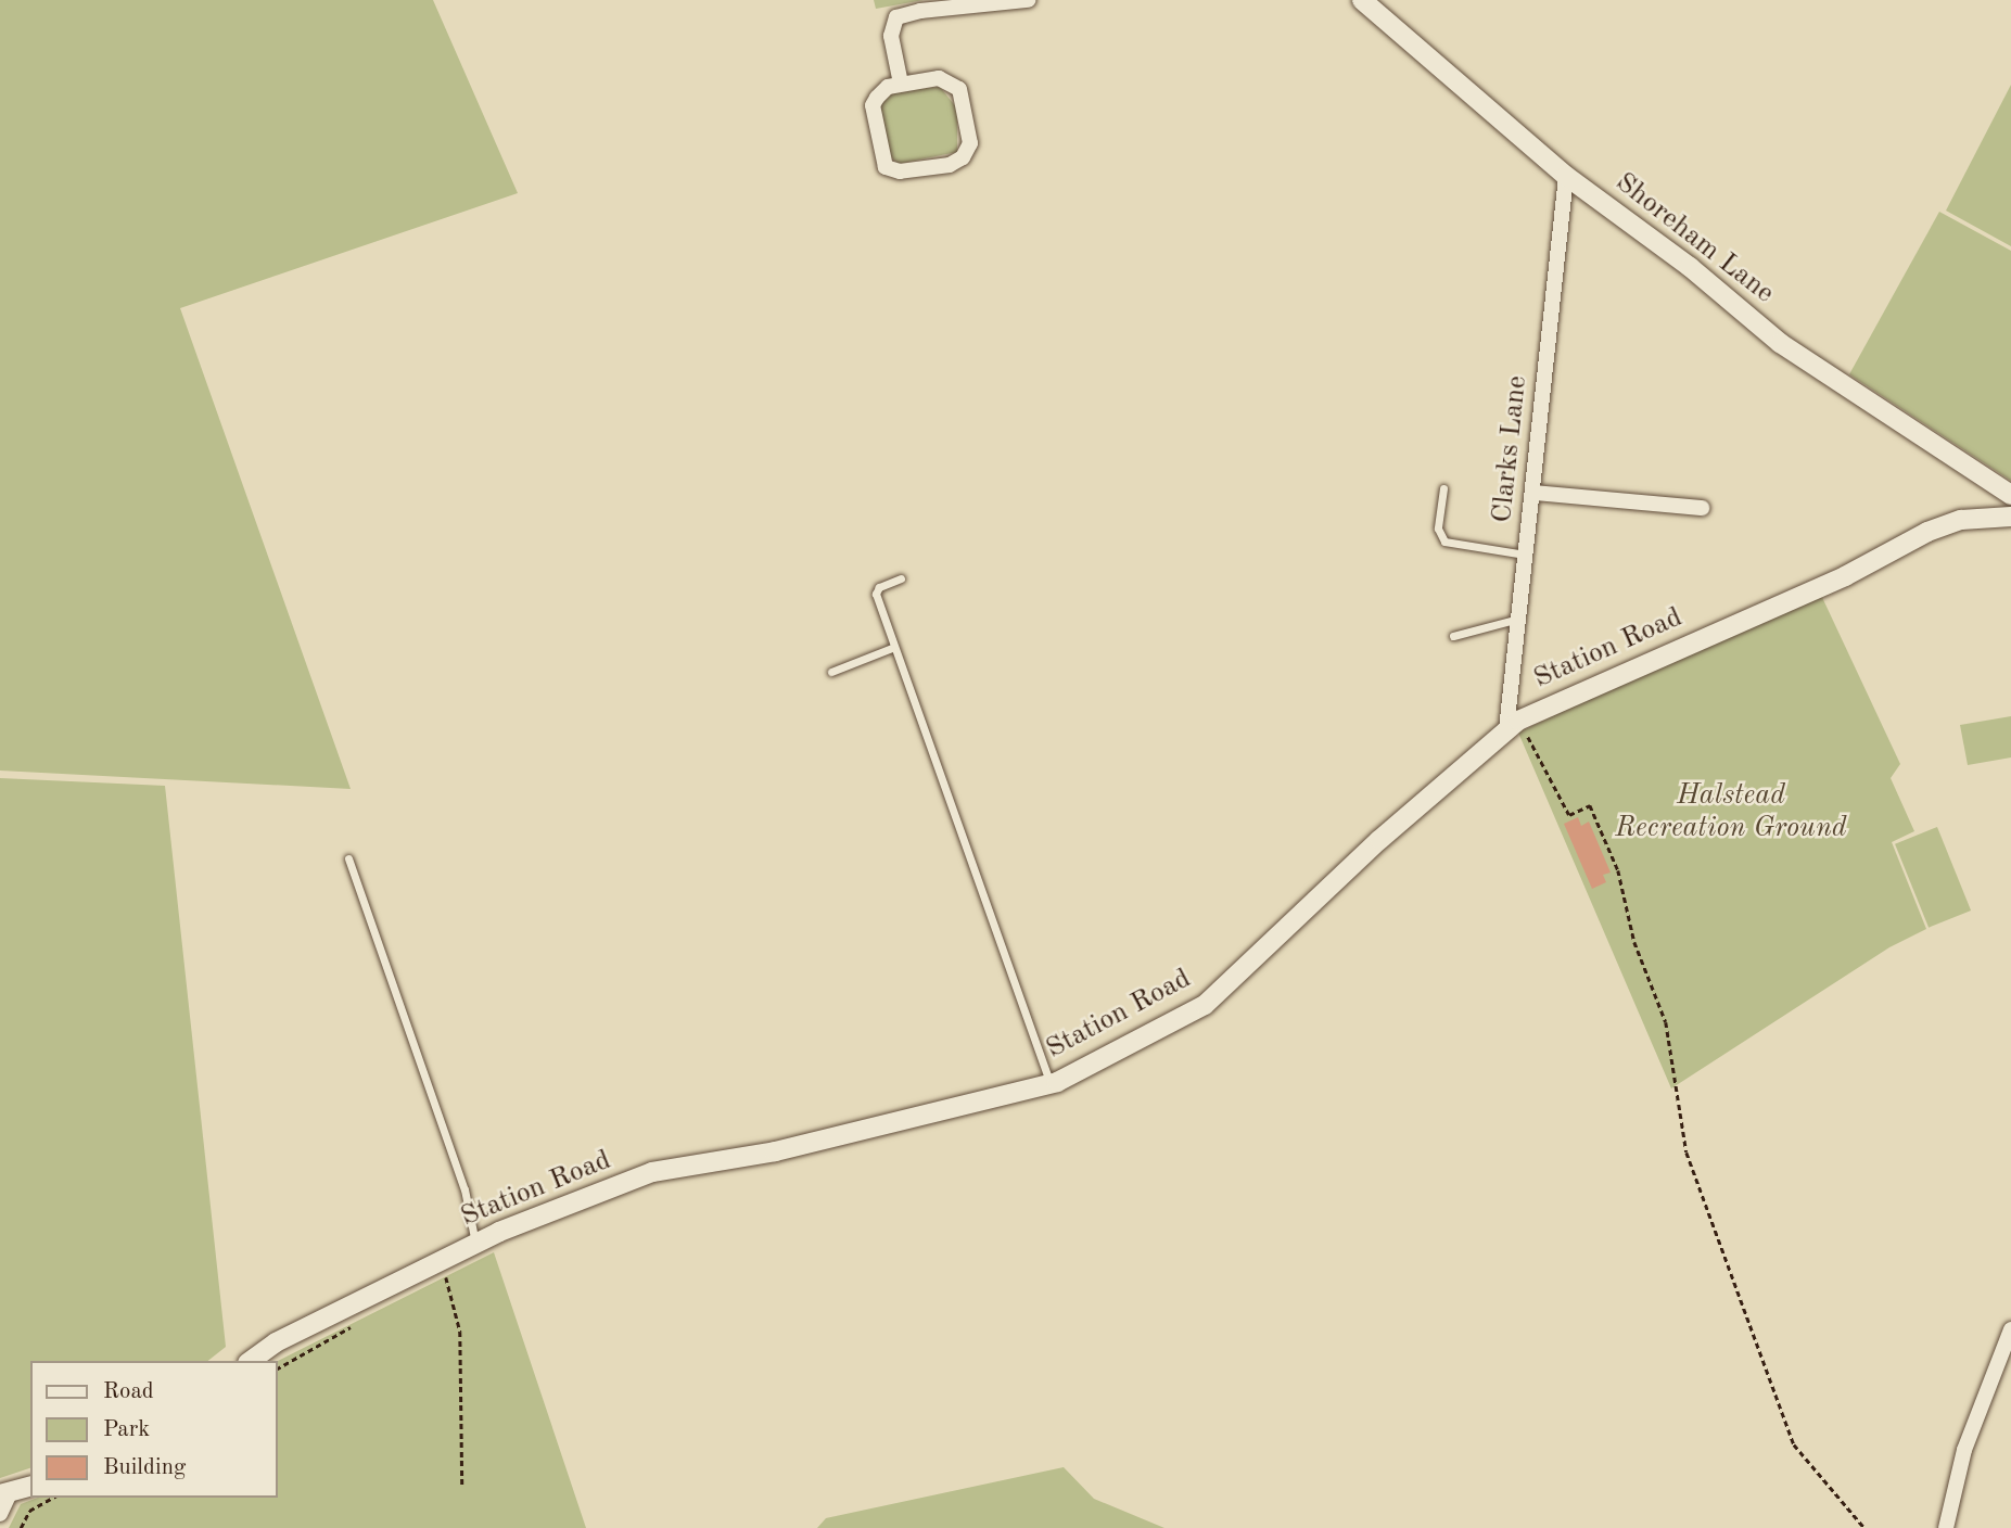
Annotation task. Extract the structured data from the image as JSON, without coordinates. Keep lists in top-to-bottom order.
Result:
{
  "streets": {
    "street": ["Shoreham Lane", "Clarks Lane", "Station Road"]
  },
  "crossings": [
    ["Shoreham Lane", "Clarks Lane"],
    ["Clarks Lane", "Station Road"]
  ],
  "parks": ["Halstead Recreation Ground"],
  "legend": ["Road", "Park", "Building"]
}
